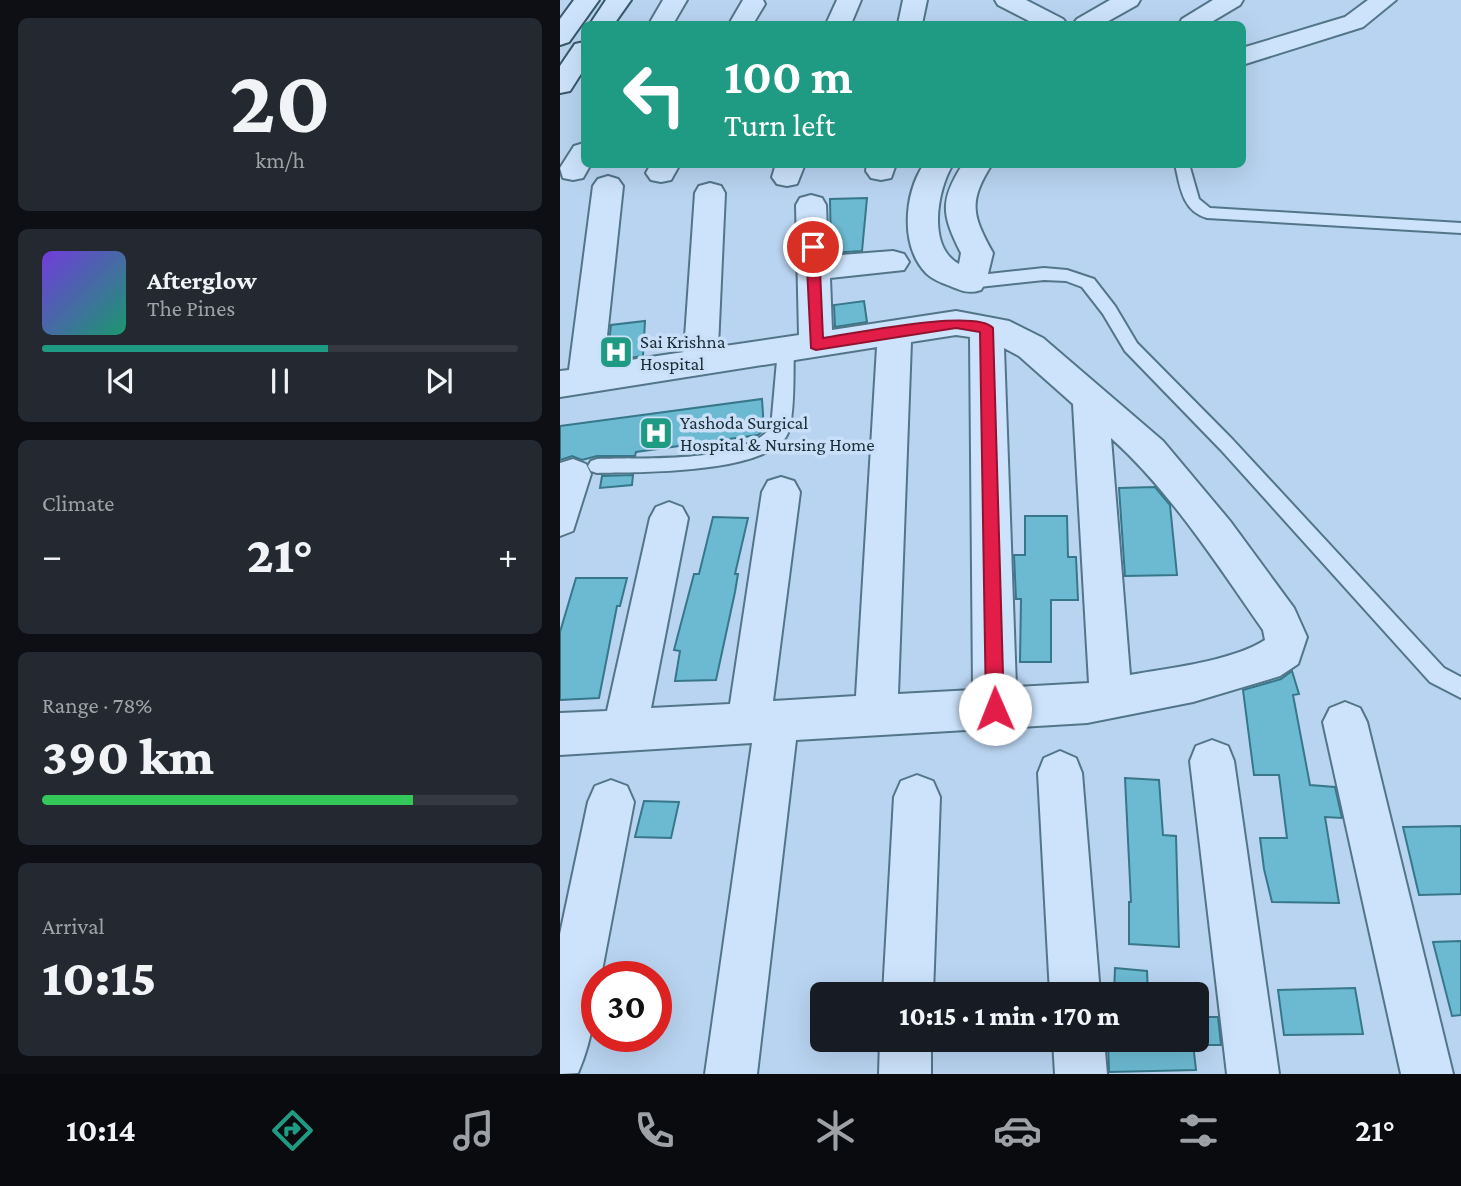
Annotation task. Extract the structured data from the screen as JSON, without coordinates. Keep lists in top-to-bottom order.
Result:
{
  "places": {
    "hospital": ["Sai Krishna Hospital", "Yashoda Surgical Hospital & Nursing Home"]
  },
  "page": {
    "tile": [
      ["20", "km/h"],
      "Climate",
      ["Range · 78%", "390 km"],
      ["Arrival", "10:15"]
    ],
    "turn": ["100 m", "Turn left"],
    "song": ["Afterglow", "The Pines"],
    "heat": ["−", "21°", "+"],
    "limit": "30",
    "trip": "10:15 · 1 min · 170 m",
    "tabs": ["10:14", "21°"]
  }
}
